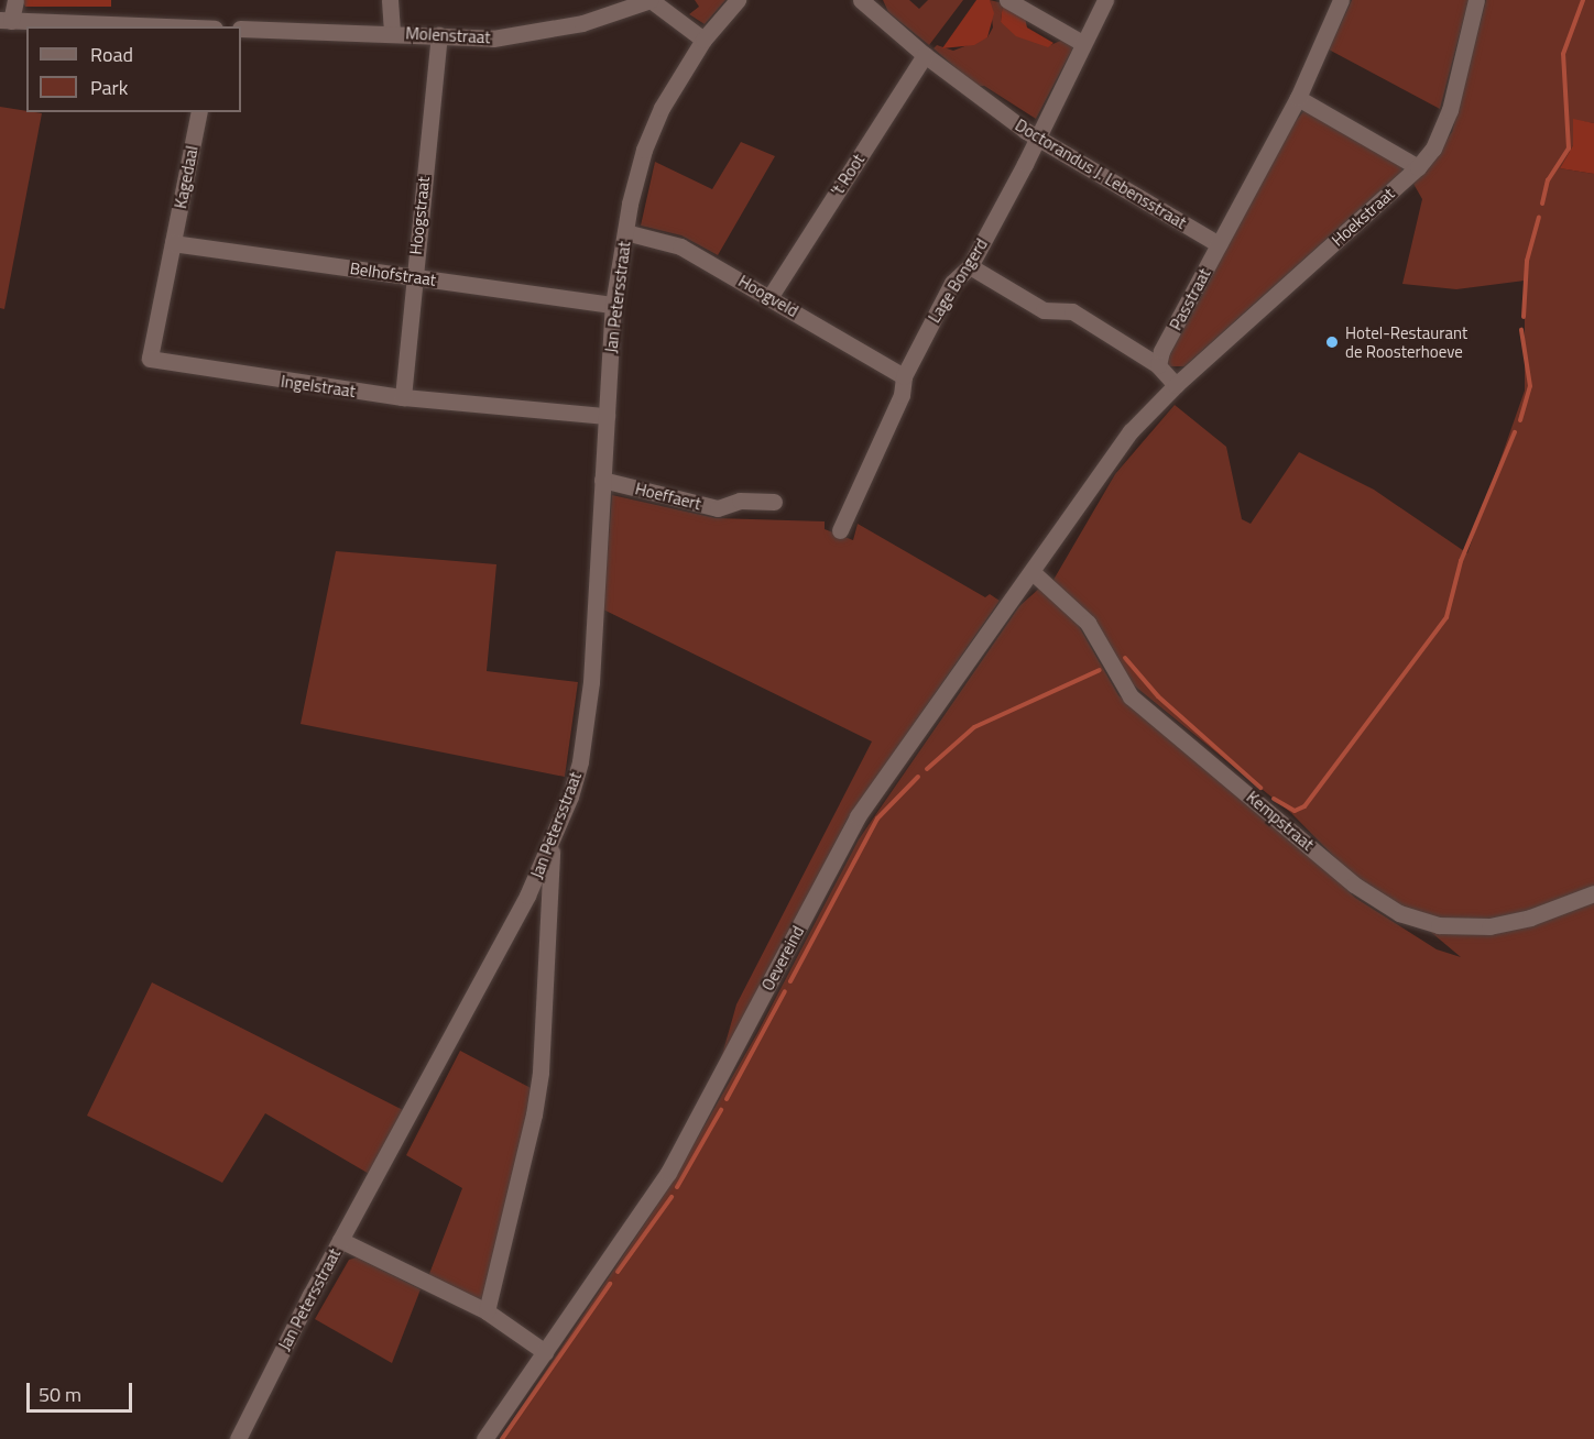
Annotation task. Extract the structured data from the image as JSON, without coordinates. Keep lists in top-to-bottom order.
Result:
{
  "streets": {
    "street": [
      "Molenstraat",
      "Doctorandus J. Lebensstraat",
      "'t Root",
      "Kagedaal",
      "Hoogstraat",
      "Hoekstraat",
      "Belhofstraat",
      "Lage Bongerd",
      "Hoogveld",
      "Jan Petersstraat",
      "Passtraat",
      "Ingelstraat",
      "Hoeffaert",
      "Kempstraat",
      "Oevereind"
    ]
  },
  "crossings": [
    ["Molenstraat", "Hoogstraat"],
    ["Molenstraat", "Jan Petersstraat"],
    ["Doctorandus J. Lebensstraat", "'t Root"],
    ["Doctorandus J. Lebensstraat", "Lage Bongerd"],
    ["Doctorandus J. Lebensstraat", "Passtraat"],
    ["'t Root", "Hoogveld"],
    ["Kagedaal", "Belhofstraat"],
    ["Kagedaal", "Ingelstraat"],
    ["Hoogstraat", "Belhofstraat"],
    ["Hoogstraat", "Ingelstraat"],
    ["Belhofstraat", "Jan Petersstraat"],
    ["Belhofstraat", "Ingelstraat"],
    ["Lage Bongerd", "Hoogveld"],
    ["Hoogveld", "Jan Petersstraat"],
    ["Jan Petersstraat", "Ingelstraat"],
    ["Jan Petersstraat", "Hoeffaert"],
    ["Kempstraat", "Oevereind"]
  ],
  "places": ["Hotel-Restaurant de Roosterhoeve"],
  "legend": ["Road", "Park"],
  "scale_bar": "50 m"
}
